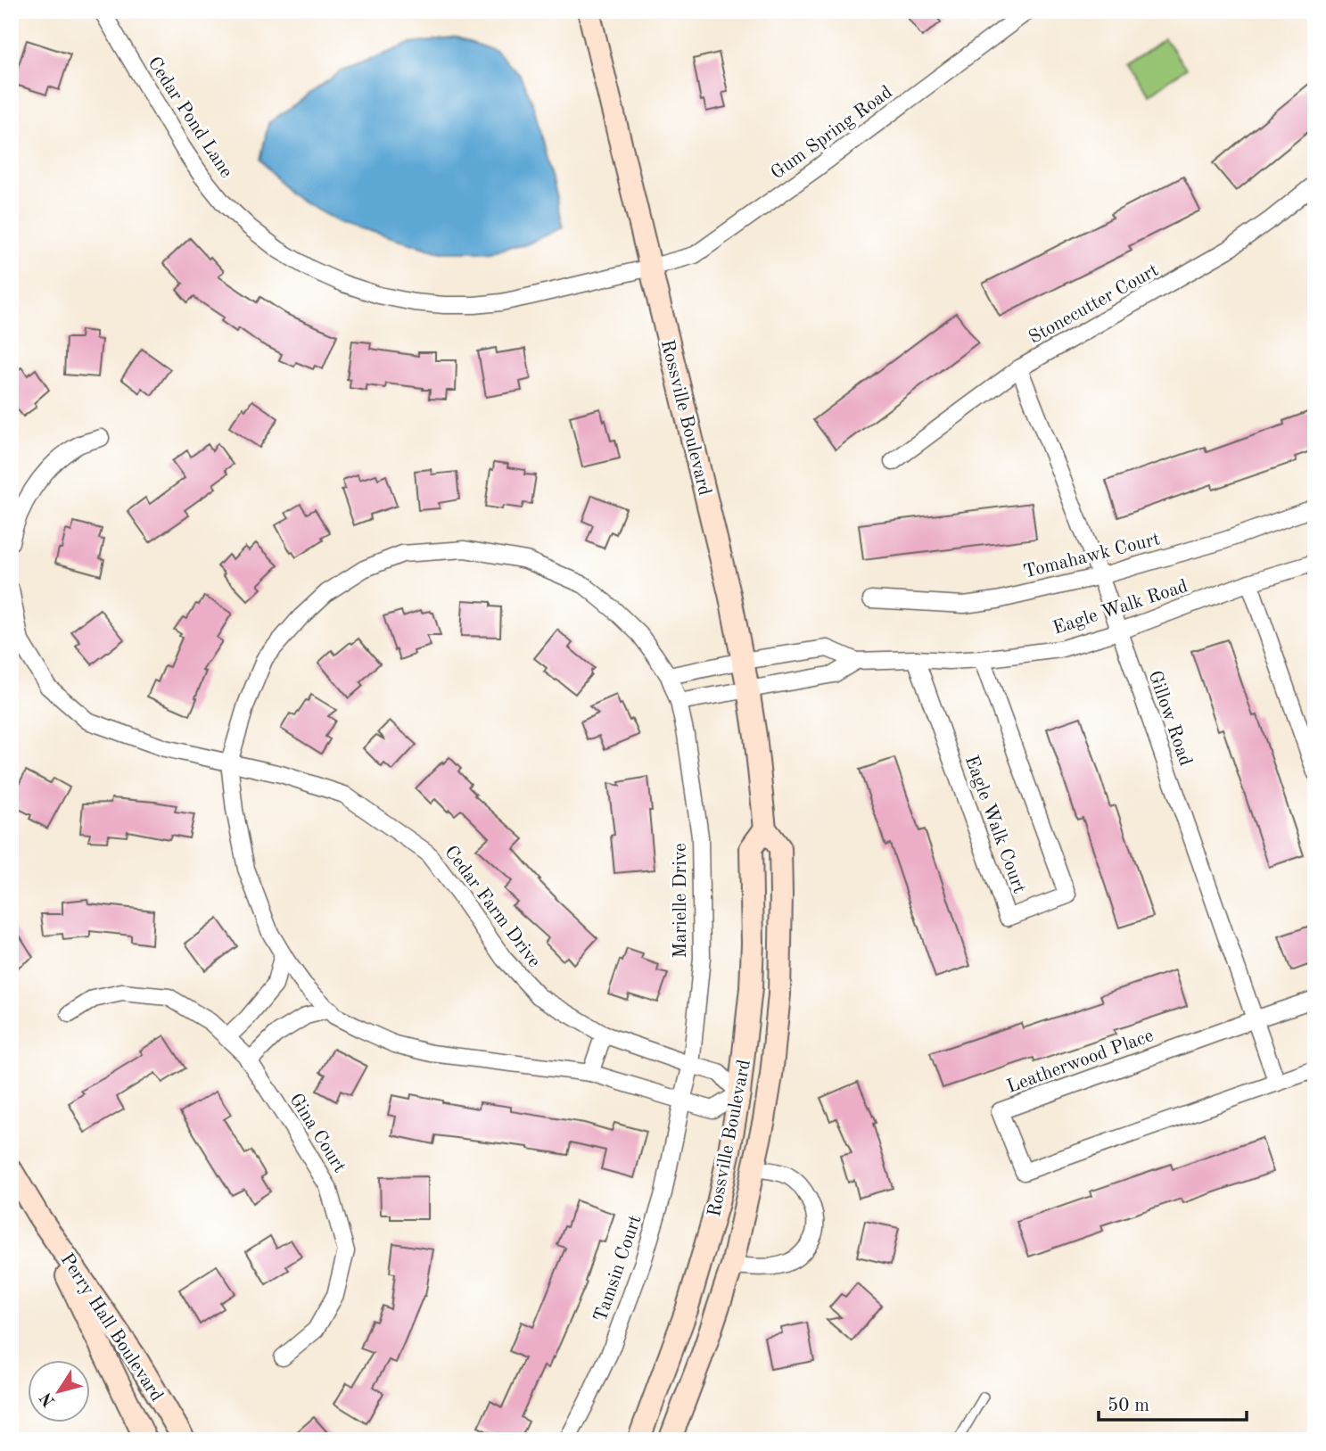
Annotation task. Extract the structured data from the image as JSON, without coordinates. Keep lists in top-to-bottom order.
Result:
{
  "streets": {
    "main road": ["Rossville Boulevard", "Perry Hall Boulevard"],
    "street": [
      "Cedar Pond Lane",
      "Gum Spring Road",
      "Stonecutter Court",
      "Tomahawk Court",
      "Eagle Walk Road",
      "Gillow Road",
      "Eagle Walk Court",
      "Marielle Drive",
      "Cedar Farm Drive",
      "Leatherwood Place",
      "Gina Court",
      "Tamsin Court"
    ]
  },
  "crossings": [
    ["Cedar Pond Lane", "Gum Spring Road"],
    ["Cedar Pond Lane", "Rossville Boulevard"],
    ["Gum Spring Road", "Rossville Boulevard"],
    ["Stonecutter Court", "Gillow Road"],
    ["Rossville Boulevard", "Eagle Walk Road"],
    ["Rossville Boulevard", "Cedar Farm Drive"],
    ["Tomahawk Court", "Gillow Road"],
    ["Eagle Walk Road", "Gillow Road"],
    ["Eagle Walk Road", "Eagle Walk Court"],
    ["Gillow Road", "Leatherwood Place"],
    ["Marielle Drive", "Cedar Farm Drive"],
    ["Marielle Drive", "Tamsin Court"]
  ],
  "scale_bar": "50 m",
  "north": "bottom left"
}
